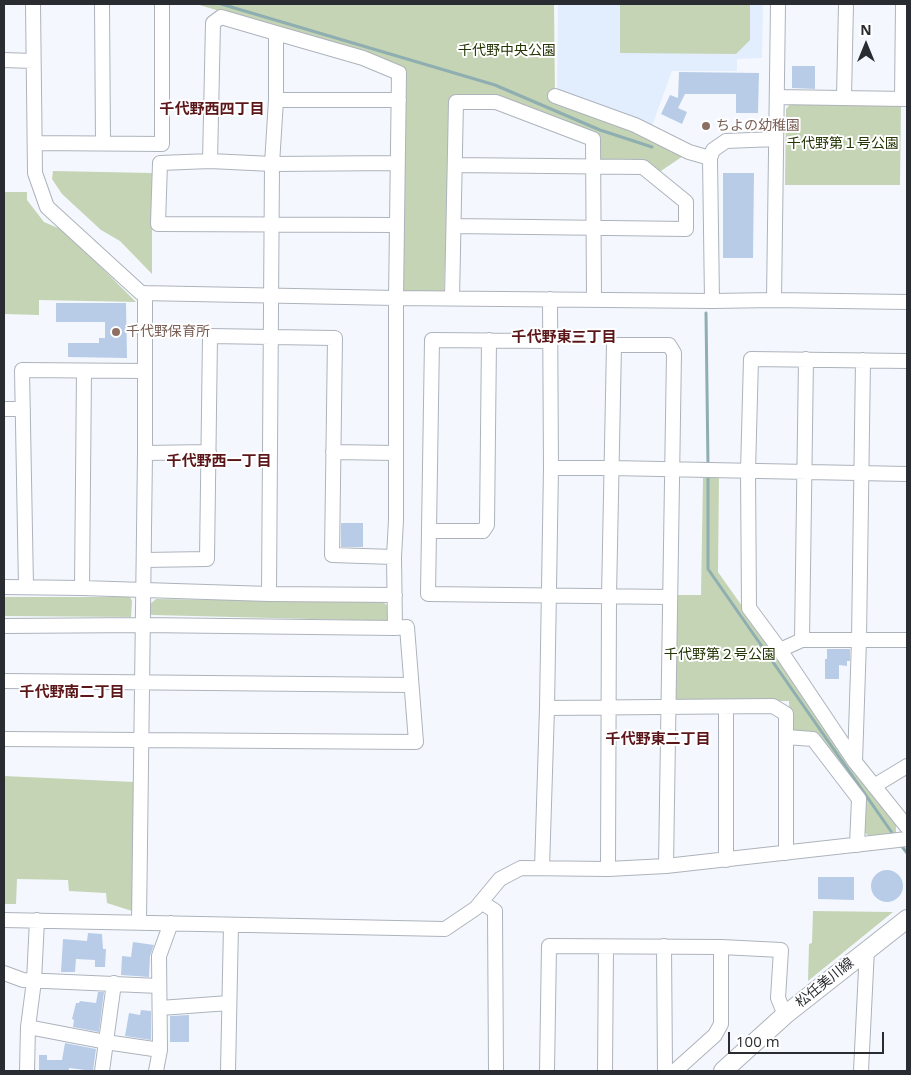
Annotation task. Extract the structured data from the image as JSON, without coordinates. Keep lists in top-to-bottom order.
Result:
{
  "streets": {
    "main road": ["松任美川線"]
  },
  "districts": [
    "千代野西四丁目",
    "千代野東三丁目",
    "千代野西一丁目",
    "千代野南二丁目",
    "千代野東二丁目"
  ],
  "parks": ["千代野中央公園", "千代野第１号公園", "千代野第２号公園"],
  "places": ["ちよの幼稚園", "千代野保育所"],
  "scale_bar": "100 m",
  "north": "top"
}
